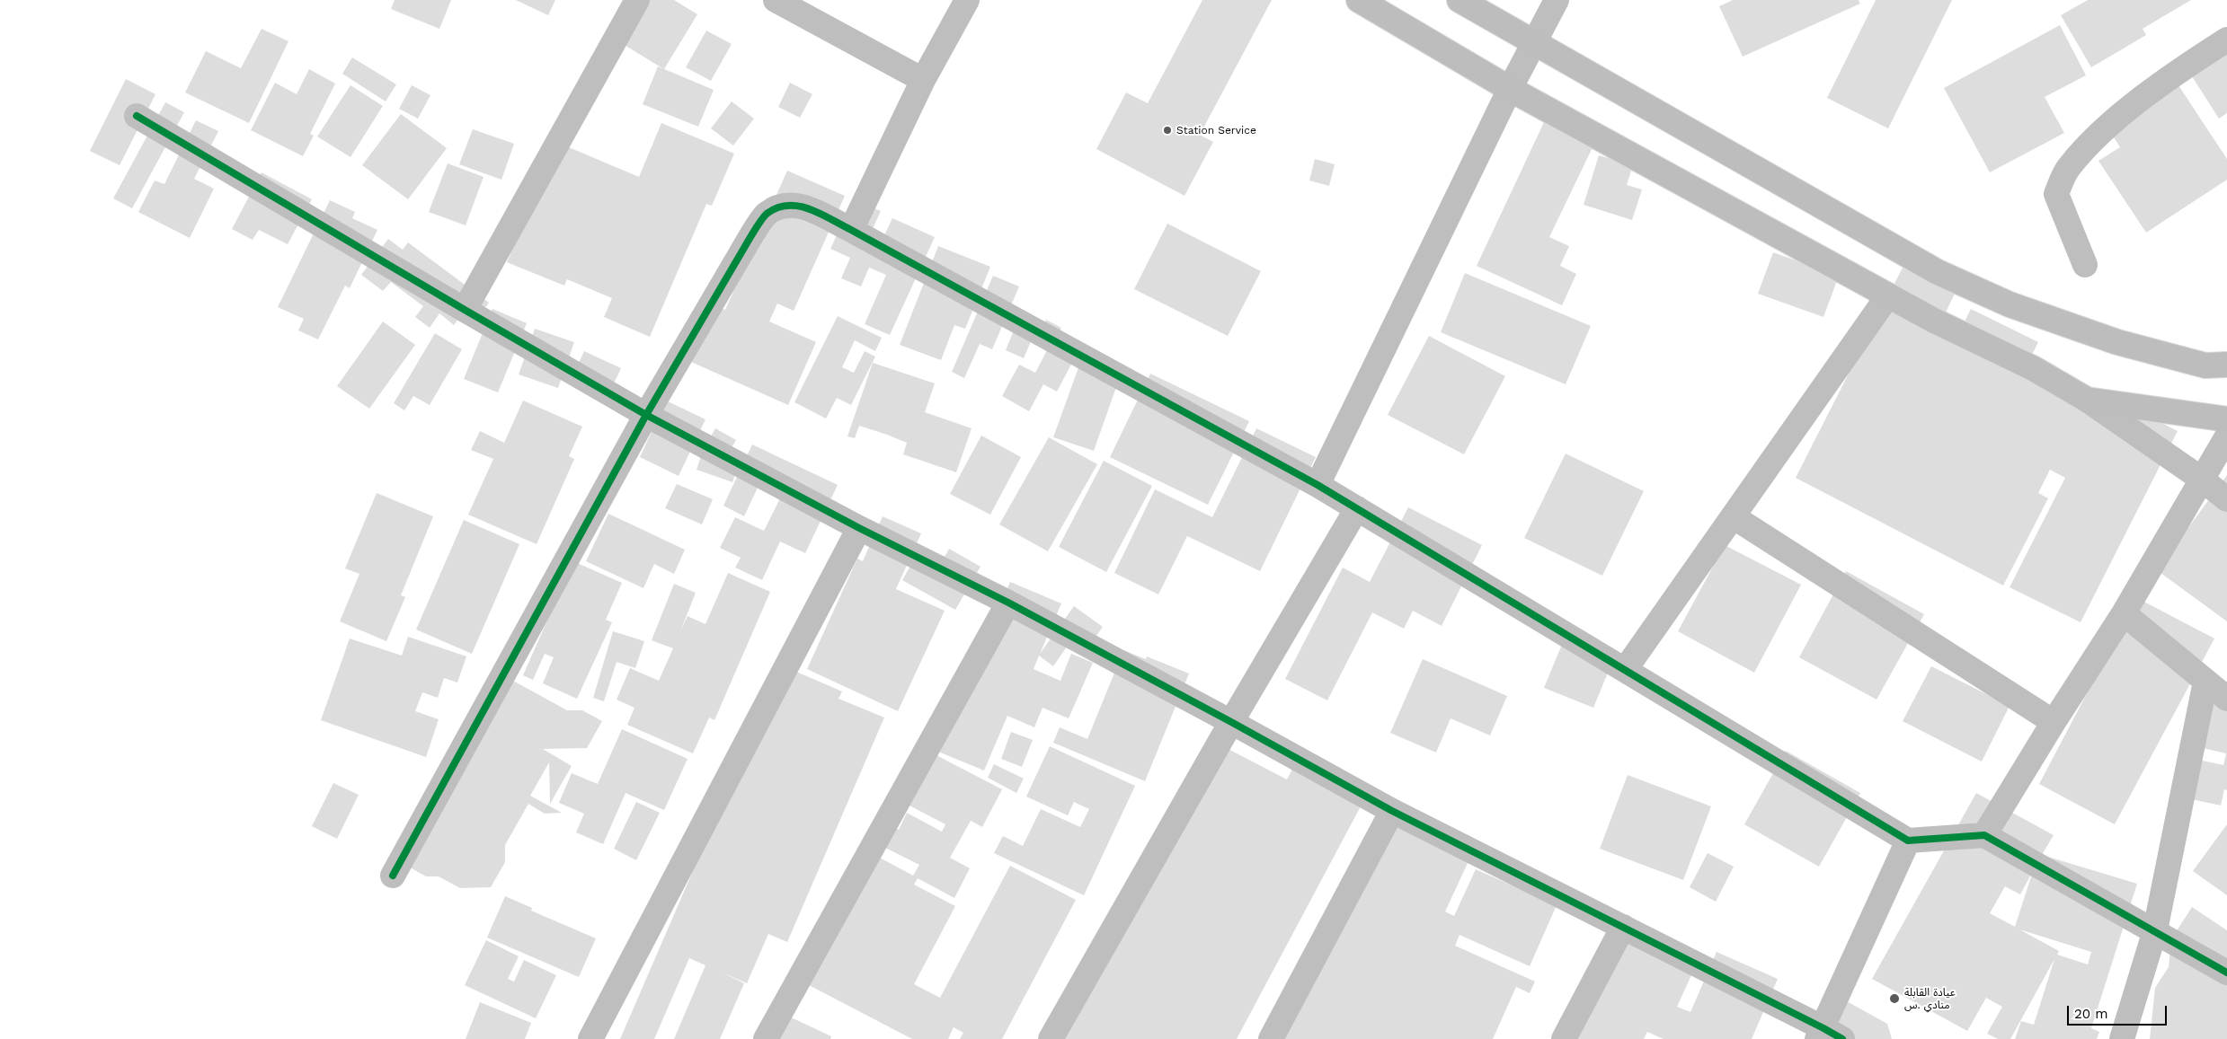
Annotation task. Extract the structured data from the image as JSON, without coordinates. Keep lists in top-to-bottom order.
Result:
{
  "places": ["Station Service", "عيادة القابلة منادي .س"],
  "scale_bar": "20 m"
}
